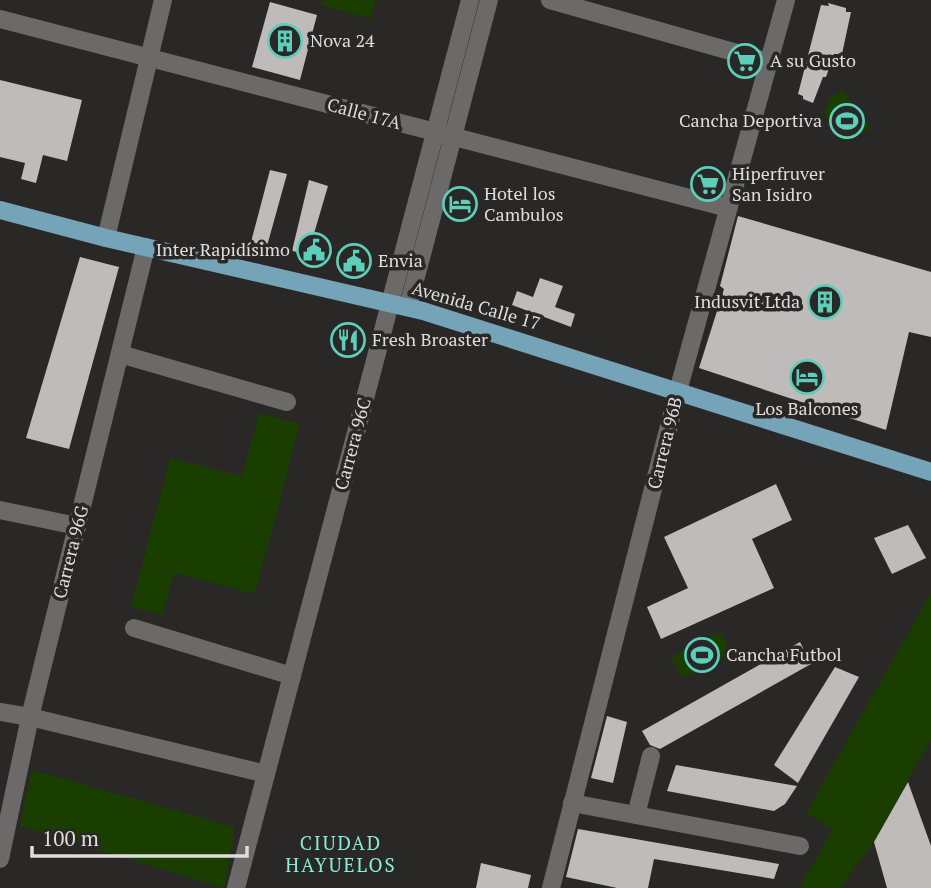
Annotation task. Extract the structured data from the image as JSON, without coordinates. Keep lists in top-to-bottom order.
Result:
{
  "streets": {
    "main road": ["Avenida Calle 17"],
    "street": [
      "Calle 17A",
      "Carrera 96B",
      "Carrera 96C",
      "Carrera 96G"
    ]
  },
  "crossings": [
    ["Calle 17A", "Carrera 96B"],
    ["Calle 17A", "Carrera 96C"],
    ["Avenida Calle 17", "Carrera 96B"],
    ["Avenida Calle 17", "Carrera 96C"],
    ["Avenida Calle 17", "Carrera 96G"]
  ],
  "districts": ["CIUDAD HAYUELOS"],
  "places": {
    "building": ["Nova 24", "Indusvit Ltda"],
    "supermarket": ["A su Gusto", "Hiperfruver San Isidro"],
    "sports": ["Cancha Deportiva", "Cancha Futbol"],
    "hotel": ["Hotel los Cambulos", "Los Balcones"],
    "public building": ["Inter Rapidísimo", "Envia"],
    "restaurant": ["Fresh Broaster"]
  },
  "scale_bar": "100 m"
}
